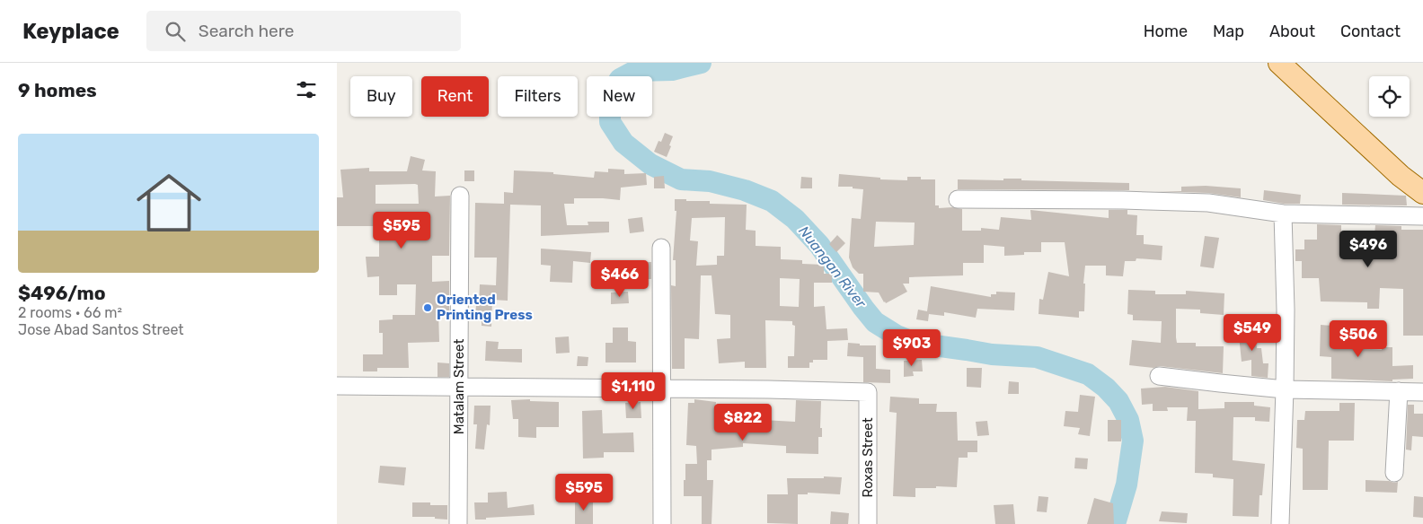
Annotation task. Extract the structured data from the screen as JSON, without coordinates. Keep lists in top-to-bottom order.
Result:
{
  "streets": {
    "street": ["Matalam Street", "Roxas Street"]
  },
  "water": ["Nuangan River"],
  "places": ["Oriented Printing Press"],
  "page": {
    "header": "Keyplace",
    "search": "Search here",
    "nav": [
      "Home",
      "Map",
      "About",
      "Contact"
    ],
    "heading": "9 homes",
    "chip": [
      "Buy",
      "Rent",
      "Filters",
      "New"
    ],
    "list": [
      {
        "name": "$496/mo",
        "note": "2 rooms · 66 m² · Jose Abad Santos Street"
      }
    ],
    "price": [
      "$595",
      "$496",
      "$466",
      "$549",
      "$506",
      "$903",
      "$1,110",
      "$822",
      "$595"
    ]
  }
}
